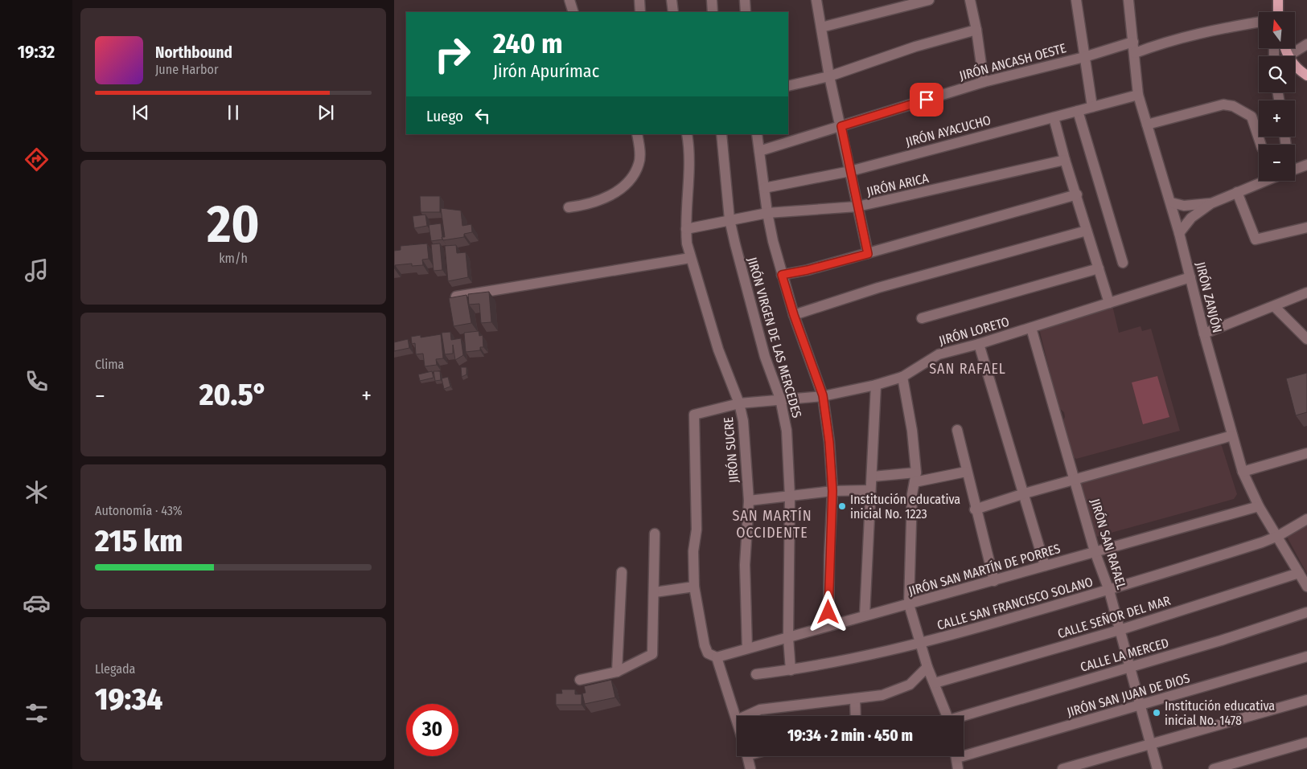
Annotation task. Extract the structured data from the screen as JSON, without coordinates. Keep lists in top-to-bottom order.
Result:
{
  "streets": {
    "street": [
      "JIRÓN ANCASH OESTE",
      "JIRÓN AYACUCHO",
      "JIRÓN ARICA",
      "JIRÓN ZANJÓN",
      "JIRÓN LORETO",
      "JIRÓN VIRGEN DE LAS MERCEDES",
      "JIRÓN SUCRE",
      "JIRÓN SAN RAFAEL",
      "JIRÓN SAN MARTÍN DE PORRES",
      "CALLE SAN FRANCISCO SOLANO",
      "CALLE SEÑOR DEL MAR",
      "CALLE LA MERCED",
      "JIRÓN SAN JUAN DE DIOS"
    ]
  },
  "crossings": [
    ["JIRÓN ANCASH OESTE", "JIRÓN ZANJÓN"],
    ["JIRÓN AYACUCHO", "JIRÓN ZANJÓN"],
    ["JIRÓN ARICA", "JIRÓN VIRGEN DE LAS MERCEDES"],
    ["JIRÓN ARICA", "JIRÓN SUCRE"],
    ["JIRÓN ZANJÓN", "JIRÓN LORETO"],
    ["JIRÓN ZANJÓN", "JIRÓN SAN MARTÍN DE PORRES"],
    ["JIRÓN ZANJÓN", "CALLE SAN FRANCISCO SOLANO"],
    ["JIRÓN ZANJÓN", "CALLE SEÑOR DEL MAR"],
    ["JIRÓN LORETO", "JIRÓN VIRGEN DE LAS MERCEDES"],
    ["JIRÓN LORETO", "JIRÓN SUCRE"],
    ["JIRÓN LORETO", "JIRÓN SAN RAFAEL"],
    ["JIRÓN VIRGEN DE LAS MERCEDES", "JIRÓN SAN MARTÍN DE PORRES"],
    ["JIRÓN VIRGEN DE LAS MERCEDES", "CALLE SAN FRANCISCO SOLANO"],
    ["JIRÓN SUCRE", "JIRÓN SAN MARTÍN DE PORRES"],
    ["JIRÓN SAN RAFAEL", "JIRÓN SAN MARTÍN DE PORRES"],
    ["JIRÓN SAN RAFAEL", "CALLE SAN FRANCISCO SOLANO"],
    ["JIRÓN SAN RAFAEL", "CALLE SEÑOR DEL MAR"],
    ["JIRÓN SAN RAFAEL", "CALLE LA MERCED"],
    ["JIRÓN SAN RAFAEL", "JIRÓN SAN JUAN DE DIOS"]
  ],
  "districts": ["SAN RAFAEL", "SAN MARTÍN OCCIDENTE"],
  "places": ["Institución educativa inicial No. 1223", "Institución educativa inicial No. 1478"],
  "north": "top",
  "page": {
    "tabs": "19:32",
    "map_buttons": ["+", "−"],
    "turn": ["240 m", "Jirón Apurímac"],
    "song": ["Northbound", "June Harbor"],
    "then": "Luego",
    "tile": [
      ["20", "km/h"],
      "Clima",
      ["Autonomía · 43%", "215 km"],
      ["Llegada", "19:34"]
    ],
    "heat": ["−", "20.5°", "+"],
    "limit": "30",
    "trip": "19:34 · 2 min · 450 m"
  }
}
